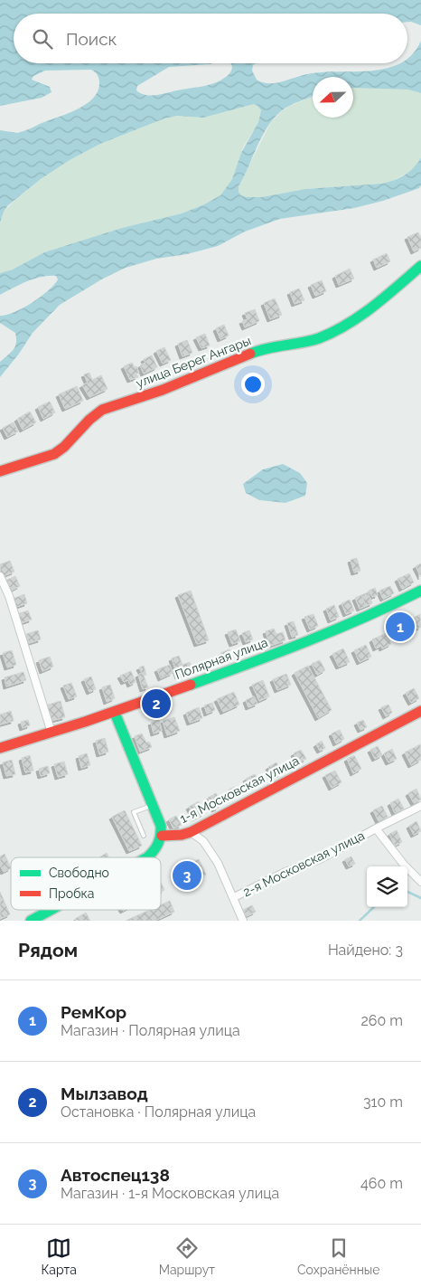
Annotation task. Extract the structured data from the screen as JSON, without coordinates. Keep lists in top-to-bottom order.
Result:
{
  "streets": {
    "street": [
      "улица Берег Ангары",
      "Полярная улица",
      "1-я Московская улица",
      "2-я Московская улица"
    ]
  },
  "legend": ["Свободно", "Пробка"],
  "north": "left",
  "page": {
    "search": "Поиск",
    "pins": ["1", "2", "3"],
    "heading": ["Рядом", "Найдено: 3"],
    "list": [
      {
        "mark": "1",
        "name": "РемКор",
        "note": "Магазин · Полярная улица",
        "value": "260 m"
      },
      {
        "mark": "2",
        "name": "Мылзавод",
        "note": "Остановка · Полярная улица",
        "value": "310 m"
      },
      {
        "mark": "3",
        "name": "Автоспец138",
        "note": "Магазин · 1-я Московская улица",
        "value": "460 m"
      }
    ],
    "nav": ["Карта", "Маршрут", "Сохранённые"]
  }
}
